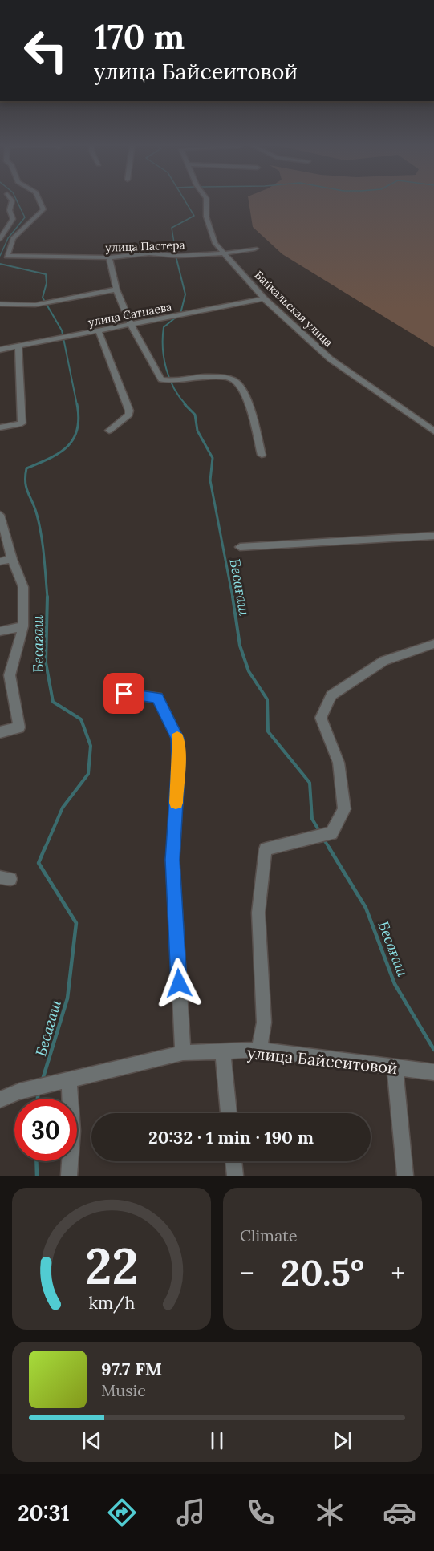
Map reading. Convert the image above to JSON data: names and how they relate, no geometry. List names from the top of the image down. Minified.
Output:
{"streets":{"street":["улица Пастера","Байкальская улица","улица Сатпаева","улица Байсеитовой"]},"crossings":[["улица Пастера","Байкальская улица"],["Байкальская улица","улица Сатпаева"]],"water":["Бесағаш","Бесагаш"],"page":{"turn":["170 m","улица Байсеитовой"],"limit":"30","trip":"20:32 · 1 min · 190 m","tile":"Climate","heat":["−","20.5°","+"],"song":["97.7 FM","Music"],"tabs":"20:31","gauge":["22","km/h"]}}
